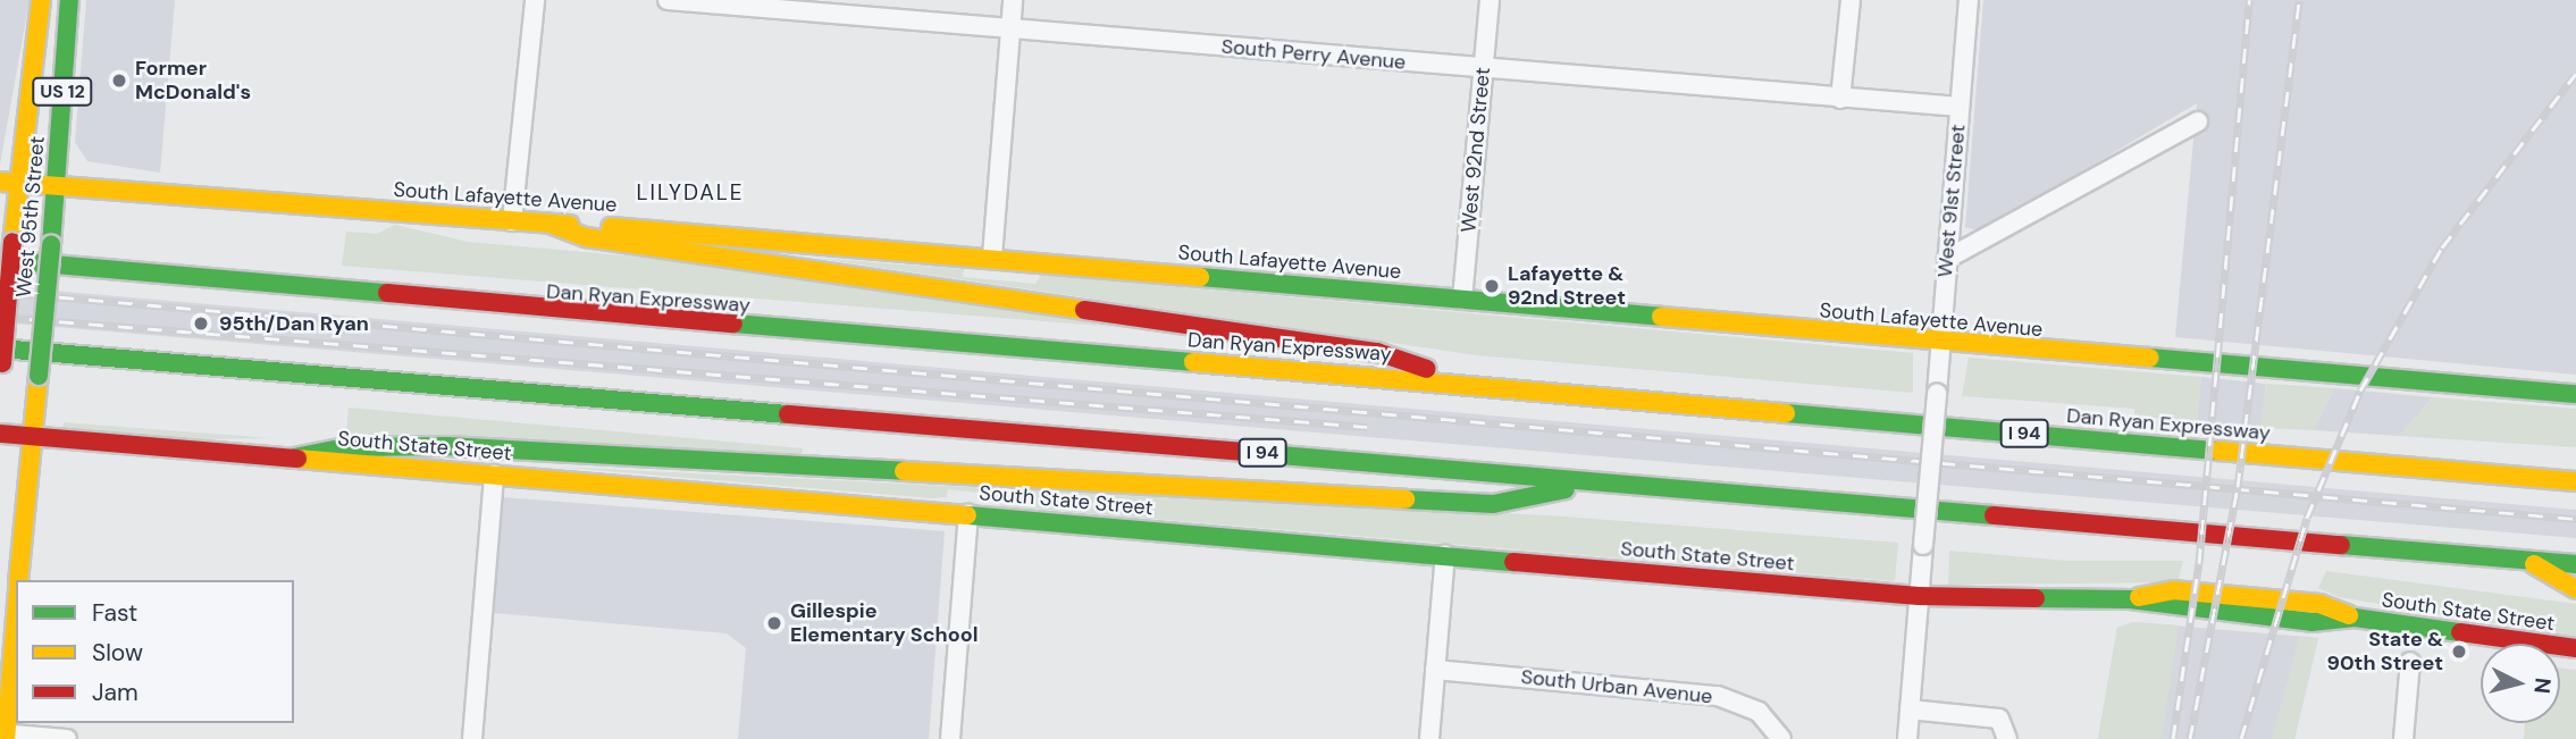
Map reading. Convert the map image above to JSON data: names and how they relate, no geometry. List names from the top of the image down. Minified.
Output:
{"streets":{"main road":["US 12","South Lafayette Avenue","West 95th Street","Dan Ryan Expressway","I 94","South State Street"],"street":["South Perry Avenue","West 92nd Street","West 91st Street","South Urban Avenue"]},"crossings":[["South Perry Avenue","West 92nd Street"],["South Perry Avenue","West 91st Street"],["US 12","West 95th Street"],["US 12","South State Street"],["West 92nd Street","South Lafayette Avenue"],["South Lafayette Avenue","West 91st Street"],["South Lafayette Avenue","West 95th Street"],["West 91st Street","South State Street"],["West 95th Street","South State Street"]],"districts":["LILYDALE"],"places":["Former McDonald's","Lafayette & 92nd Street","95th/Dan Ryan","Gillespie Elementary School","State & 90th Street"],"legend":["Fast","Slow","Jam"],"north":"right"}
